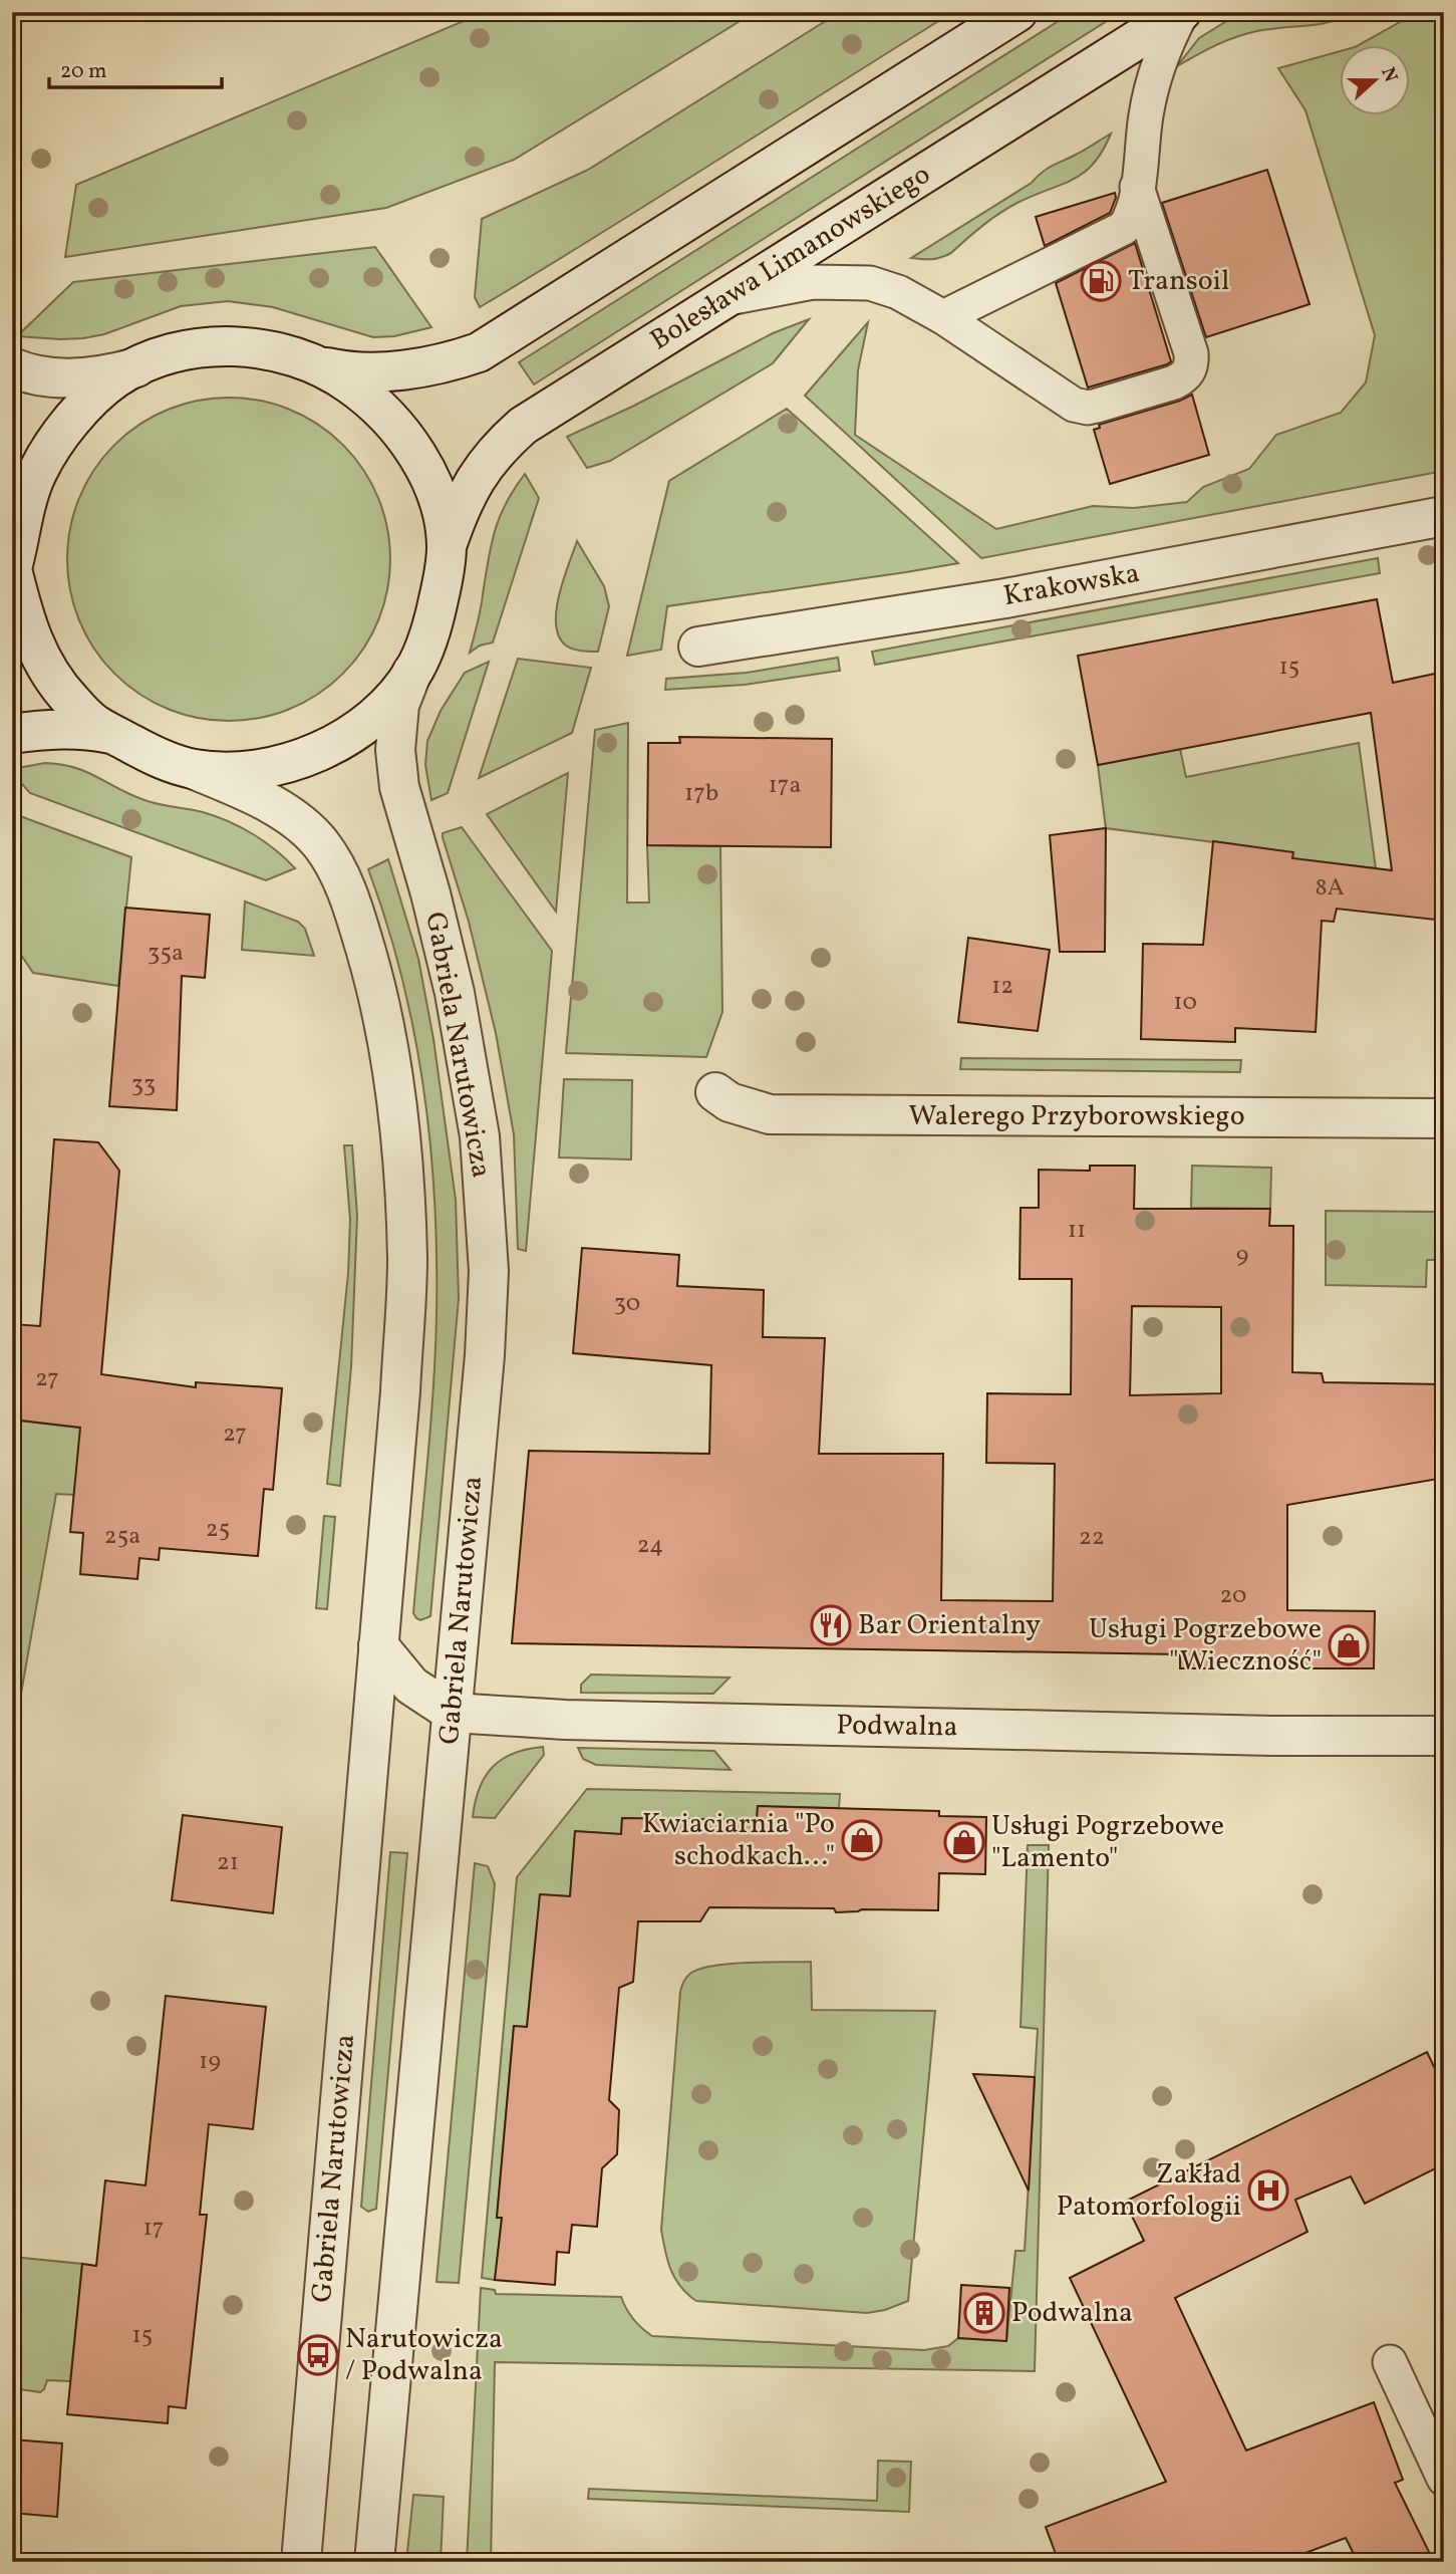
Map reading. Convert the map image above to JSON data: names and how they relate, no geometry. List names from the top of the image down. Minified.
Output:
{"streets":{"street":["Bolesława Limanowskiego","Krakowska","Gabriela Narutowicza","Walerego Przyborowskiego","Podwalna"]},"crossings":[["Gabriela Narutowicza","Podwalna"]],"places":{"fuel station":["Transoil"],"restaurant":["Bar Orientalny"],"shop":["Usługi Pogrzebowe \"Wieczność\"","Kwiaciarnia \"Po schodkach...\"","Usługi Pogrzebowe \"Lamento\""],"hospital":["Zakład Patomorfologii"],"building":["Podwalna"],"bus stop":["Narutowicza / Podwalna"]},"house_numbers":["15","17a","17b","8A","35a","12","10","33","11","9","30","27","27","25","25a","22","24","20","21","19","17","15"],"scale_bar":"20 m","north":"right"}
